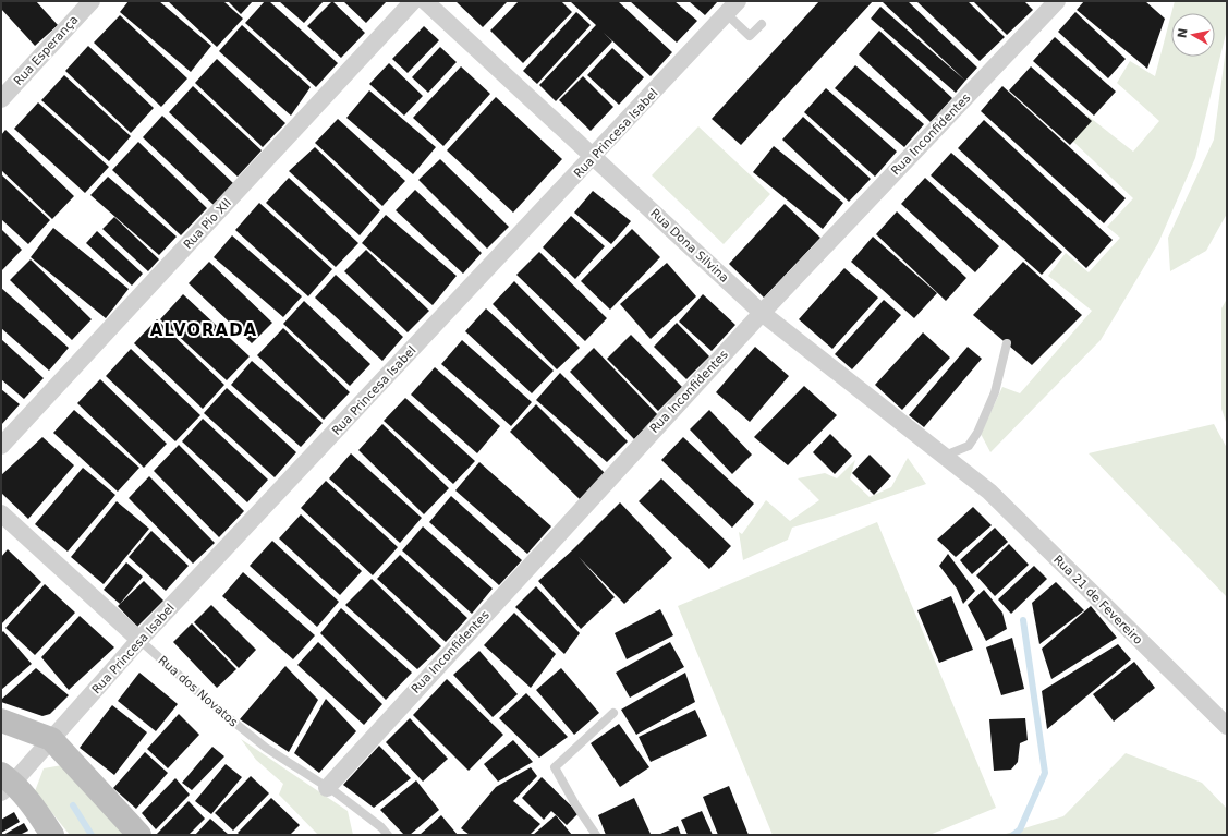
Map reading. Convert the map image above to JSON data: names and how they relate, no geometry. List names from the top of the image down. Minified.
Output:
{"streets":{"street":["Rua Esperança","Rua Princesa Isabel","Rua Inconfidentes","Rua Pio XII","Rua Dona Silvina","Rua 21 de Fevereiro","Rua dos Novatos"]},"crossings":[["Rua Princesa Isabel","Rua Dona Silvina"],["Rua Princesa Isabel","Rua dos Novatos"],["Rua Inconfidentes","Rua Dona Silvina"],["Rua Inconfidentes","Rua dos Novatos"],["Rua Dona Silvina","Rua 21 de Fevereiro"]],"districts":["ALVORADA"],"north":"left"}
